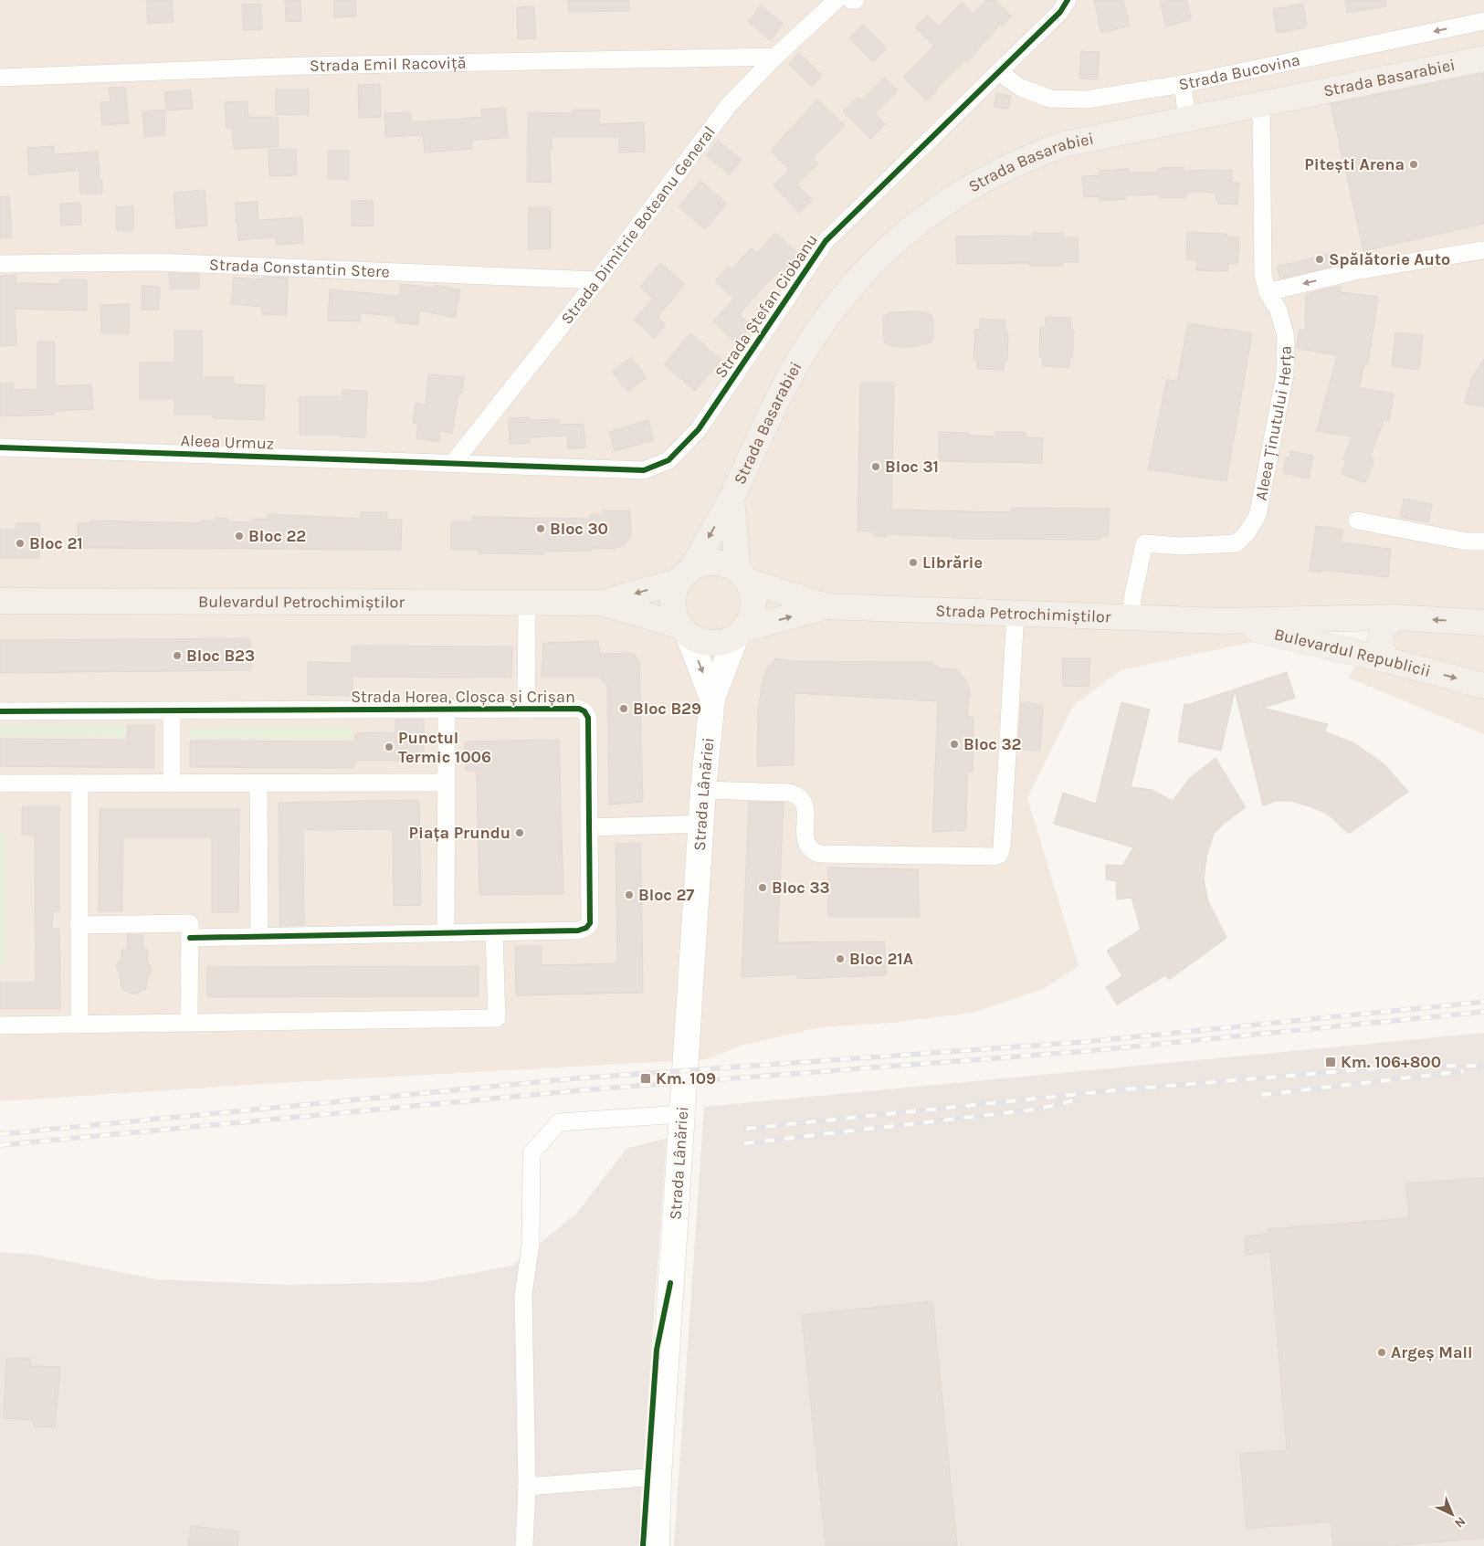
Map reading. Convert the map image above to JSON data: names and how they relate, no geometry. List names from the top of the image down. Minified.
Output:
{"streets":{"main road":["Strada Basarabiei","Bulevardul Petrochimiștilor","Strada Petrochimiștilor","Bulevardul Republicii"],"street":["Strada Emil Racoviță","Strada Bucovina","Strada Dimitrie Boteanu General","Strada Constantin Stere","Strada Ștefan Ciobanu","Aleea Ținutului Herța","Aleea Urmuz","Strada Horea, Cloșca și Crișan","Strada Lânăriei"]},"crossings":[["Strada Emil Racoviță","Strada Dimitrie Boteanu General"],["Strada Bucovina","Strada Ștefan Ciobanu"],["Strada Basarabiei","Aleea Ținutului Herța"],["Strada Basarabiei","Bulevardul Petrochimiștilor"],["Strada Basarabiei","Strada Petrochimiștilor"],["Strada Dimitrie Boteanu General","Strada Constantin Stere"],["Strada Dimitrie Boteanu General","Strada Ștefan Ciobanu"],["Strada Dimitrie Boteanu General","Aleea Urmuz"],["Strada Ștefan Ciobanu","Aleea Urmuz"],["Aleea Ținutului Herța","Strada Petrochimiștilor"],["Bulevardul Petrochimiștilor","Strada Petrochimiștilor"],["Strada Petrochimiștilor","Bulevardul Republicii"]],"one_way":["Strada Bucovina"],"places":{"other":["Pitești Arena","Spălătorie Auto","Bloc 31","Bloc 30","Bloc 22","Bloc 21","Librărie","Bloc B23","Bloc B29","Bloc 32","Punctul Termic 1006","Piața Prundu","Bloc 33","Bloc 27","Bloc 21A","Argeș Mall"],"transit":["Km. 106+800","Km. 109"]},"north":"bottom right"}
